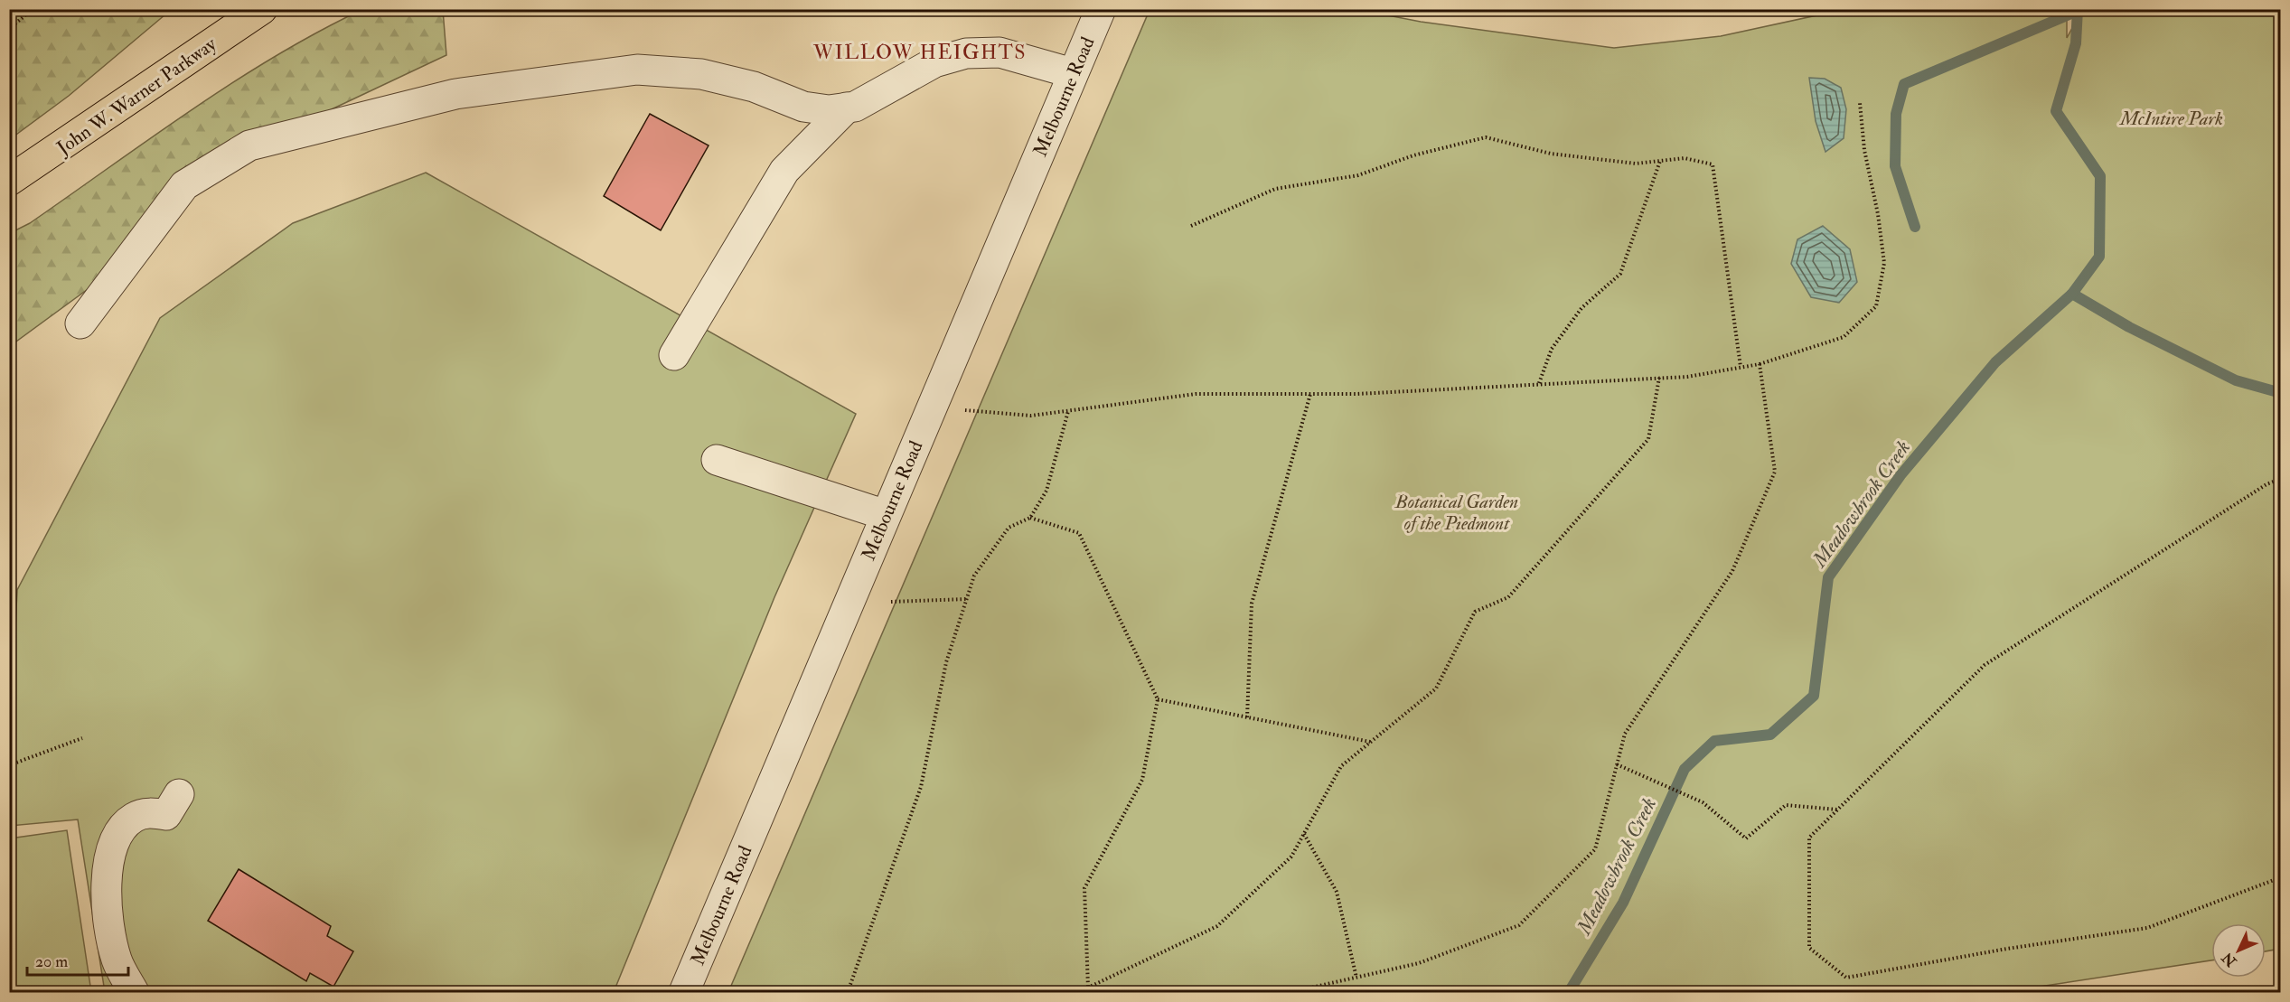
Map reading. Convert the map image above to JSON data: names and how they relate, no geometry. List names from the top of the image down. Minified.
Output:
{"streets":{"main road":["John W. Warner Parkway"],"street":["Melbourne Road"]},"districts":["WILLOW HEIGHTS"],"water":["Meadowbrook Creek"],"parks":["McIntire Park","Botanical Garden of the Piedmont"],"scale_bar":"20 m","north":"bottom left"}
